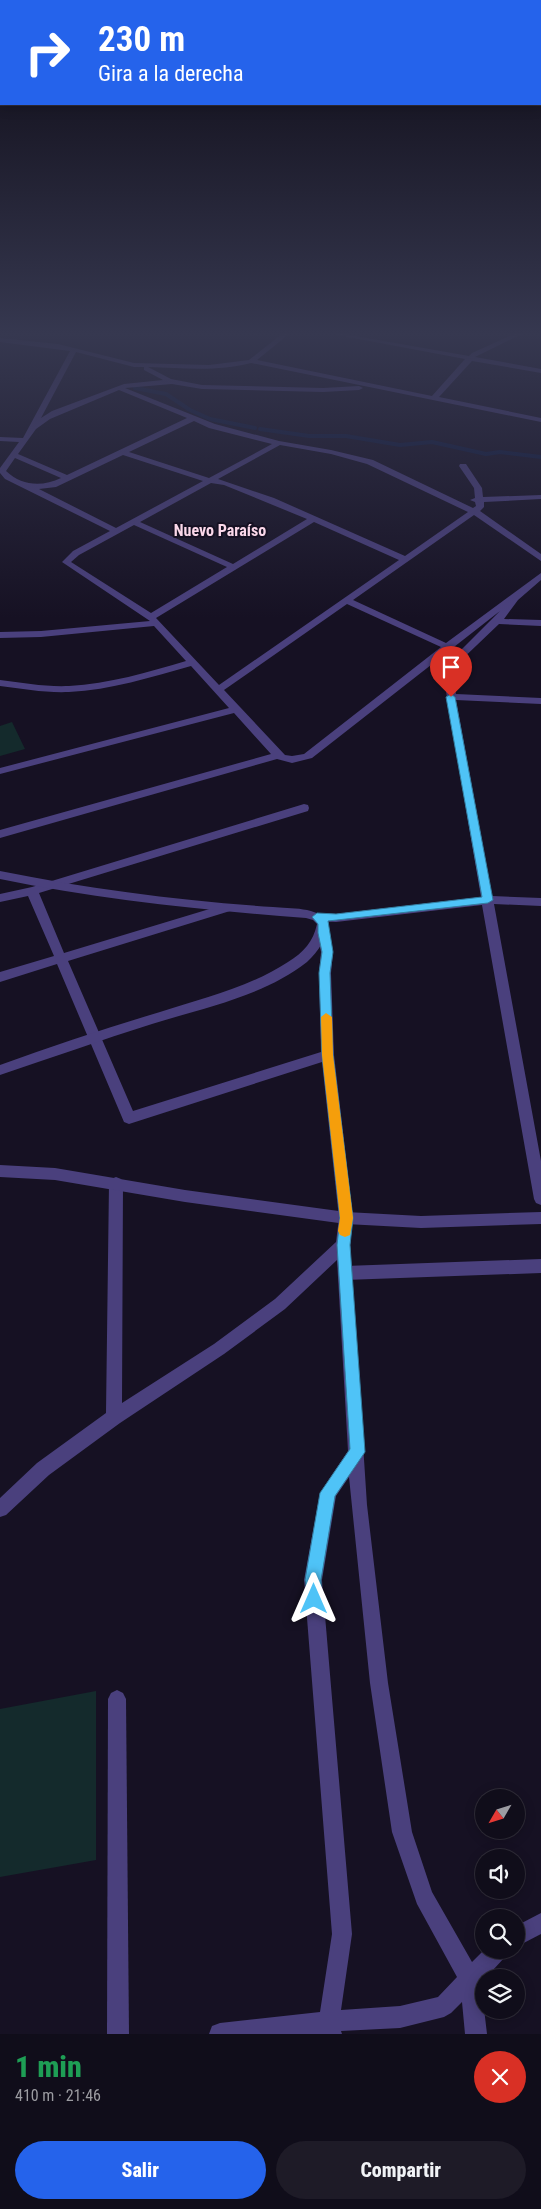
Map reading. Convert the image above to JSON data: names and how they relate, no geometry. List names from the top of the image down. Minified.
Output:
{"districts":["Nuevo Paraíso"],"north":"bottom left","page":{"turn":["230 m","Gira a la derecha"],"heading":["1 min","410 m · 21:46"],"buttons":["Salir","Compartir"]}}
